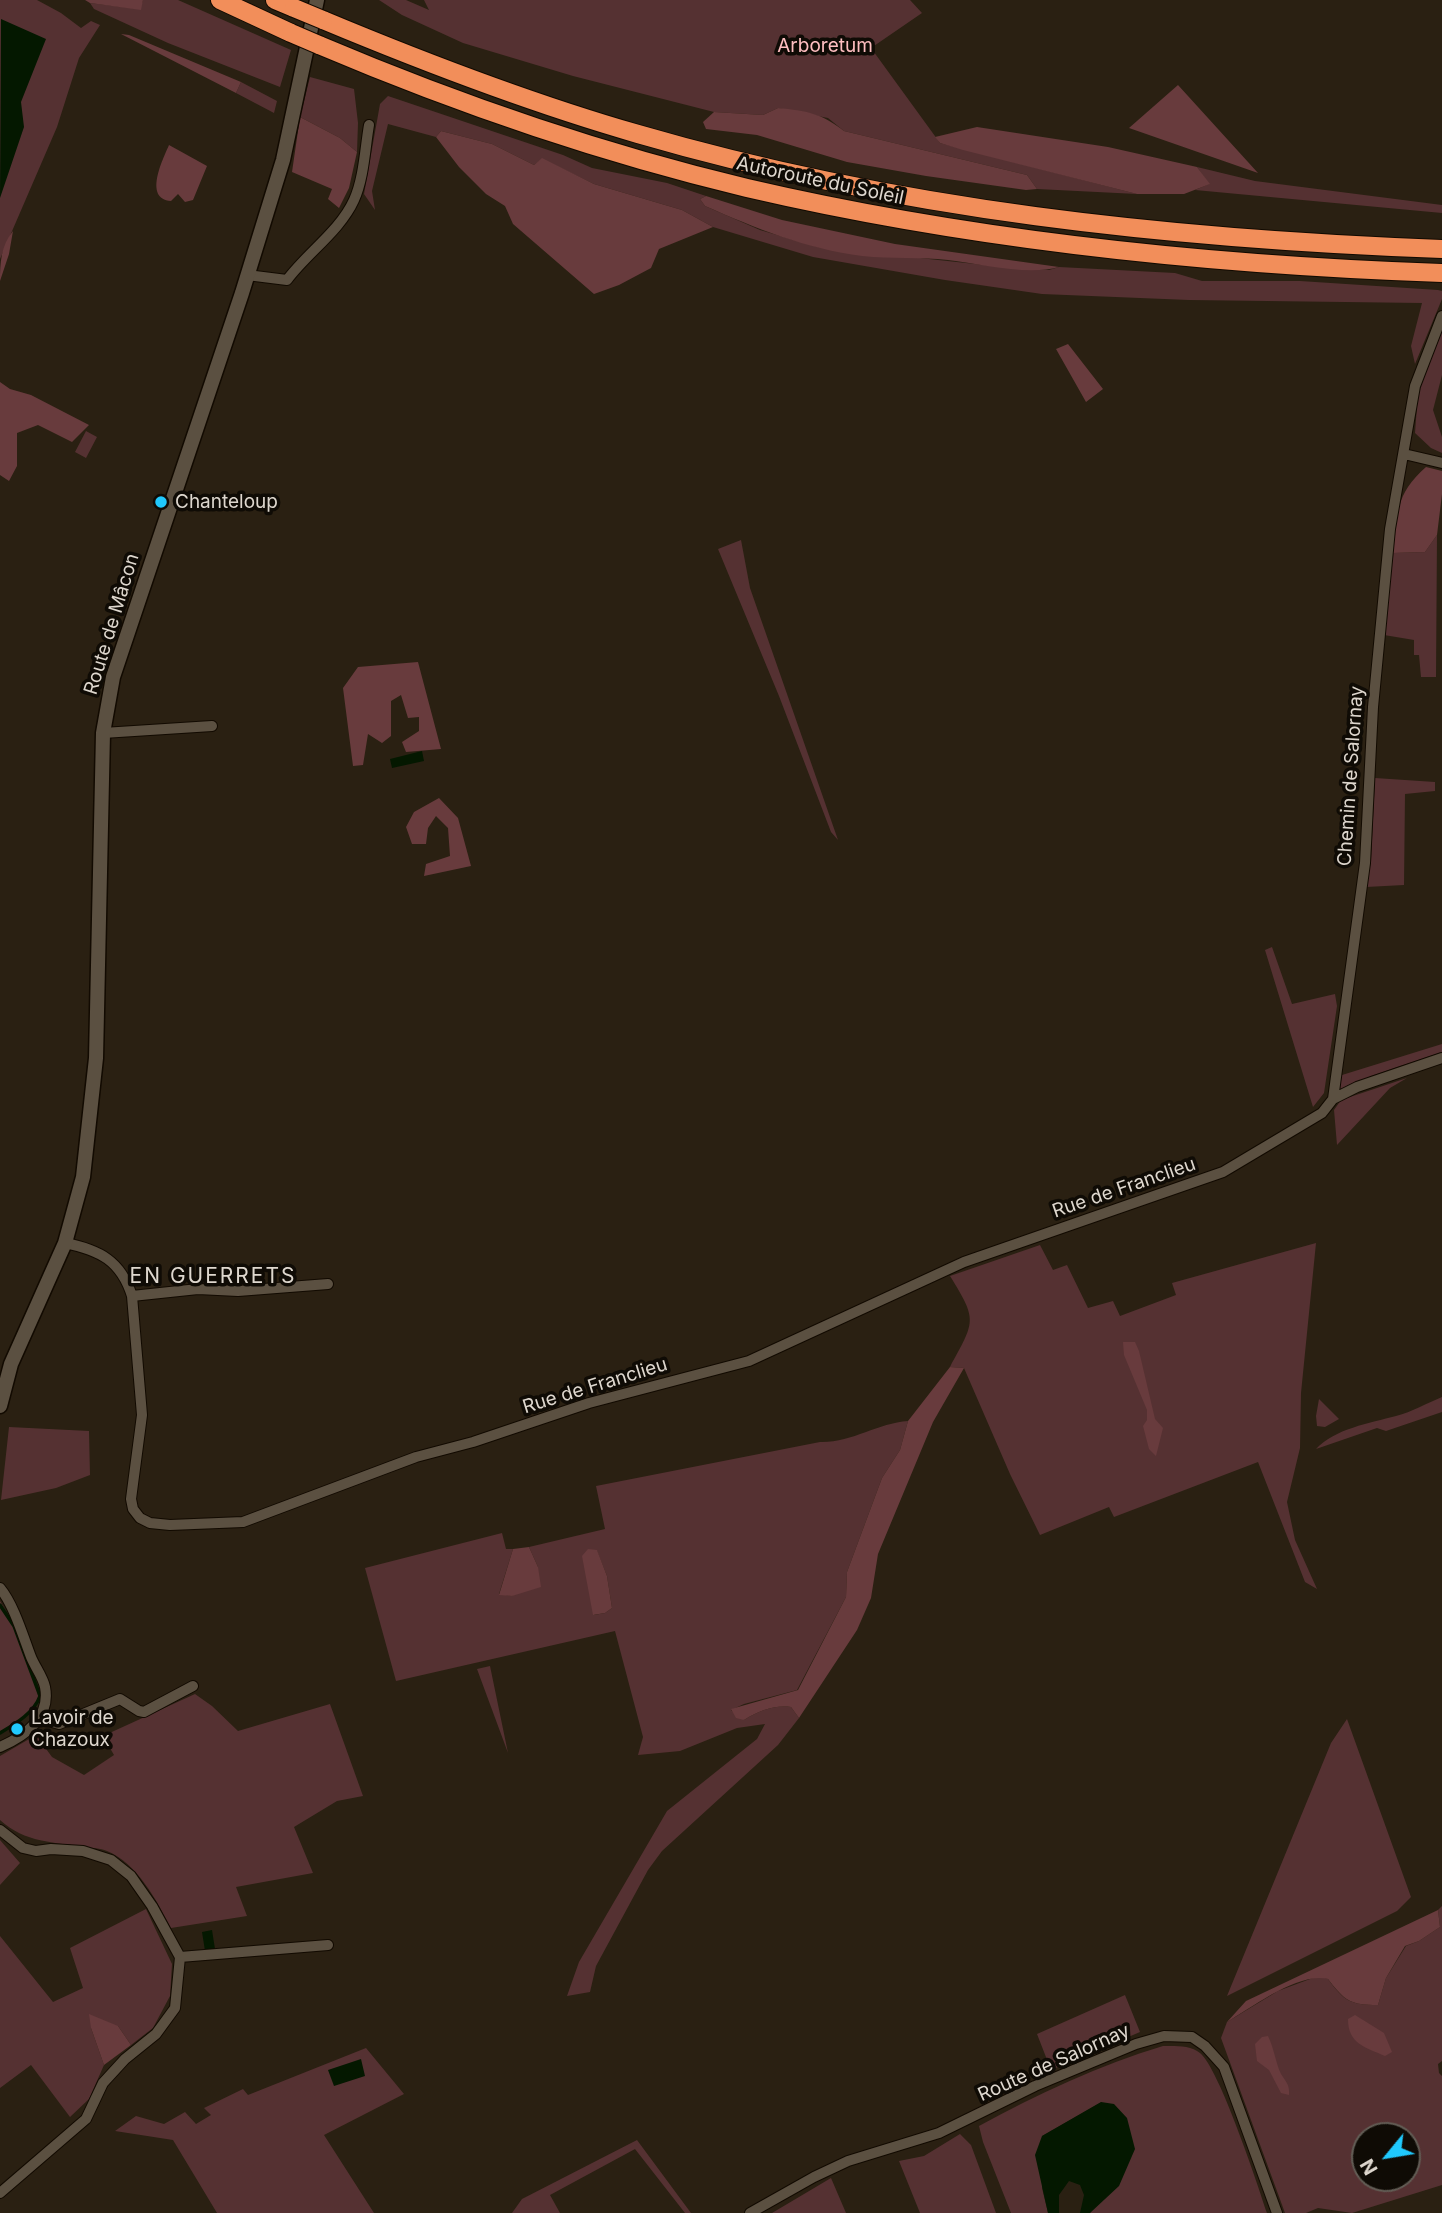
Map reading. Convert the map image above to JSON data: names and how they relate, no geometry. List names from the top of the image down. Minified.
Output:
{"streets":{"highway":["Autoroute du Soleil"],"street":["Route de Mâcon","Chemin de Salornay","Rue de Franclieu","Route de Salornay"]},"crossings":[["Autoroute du Soleil","Route de Mâcon"],["Route de Mâcon","Rue de Franclieu"],["Chemin de Salornay","Rue de Franclieu"]],"districts":["EN GUERRETS"],"parks":["Arboretum"],"places":["Chanteloup","Lavoir de Chazoux"],"north":"bottom left"}
